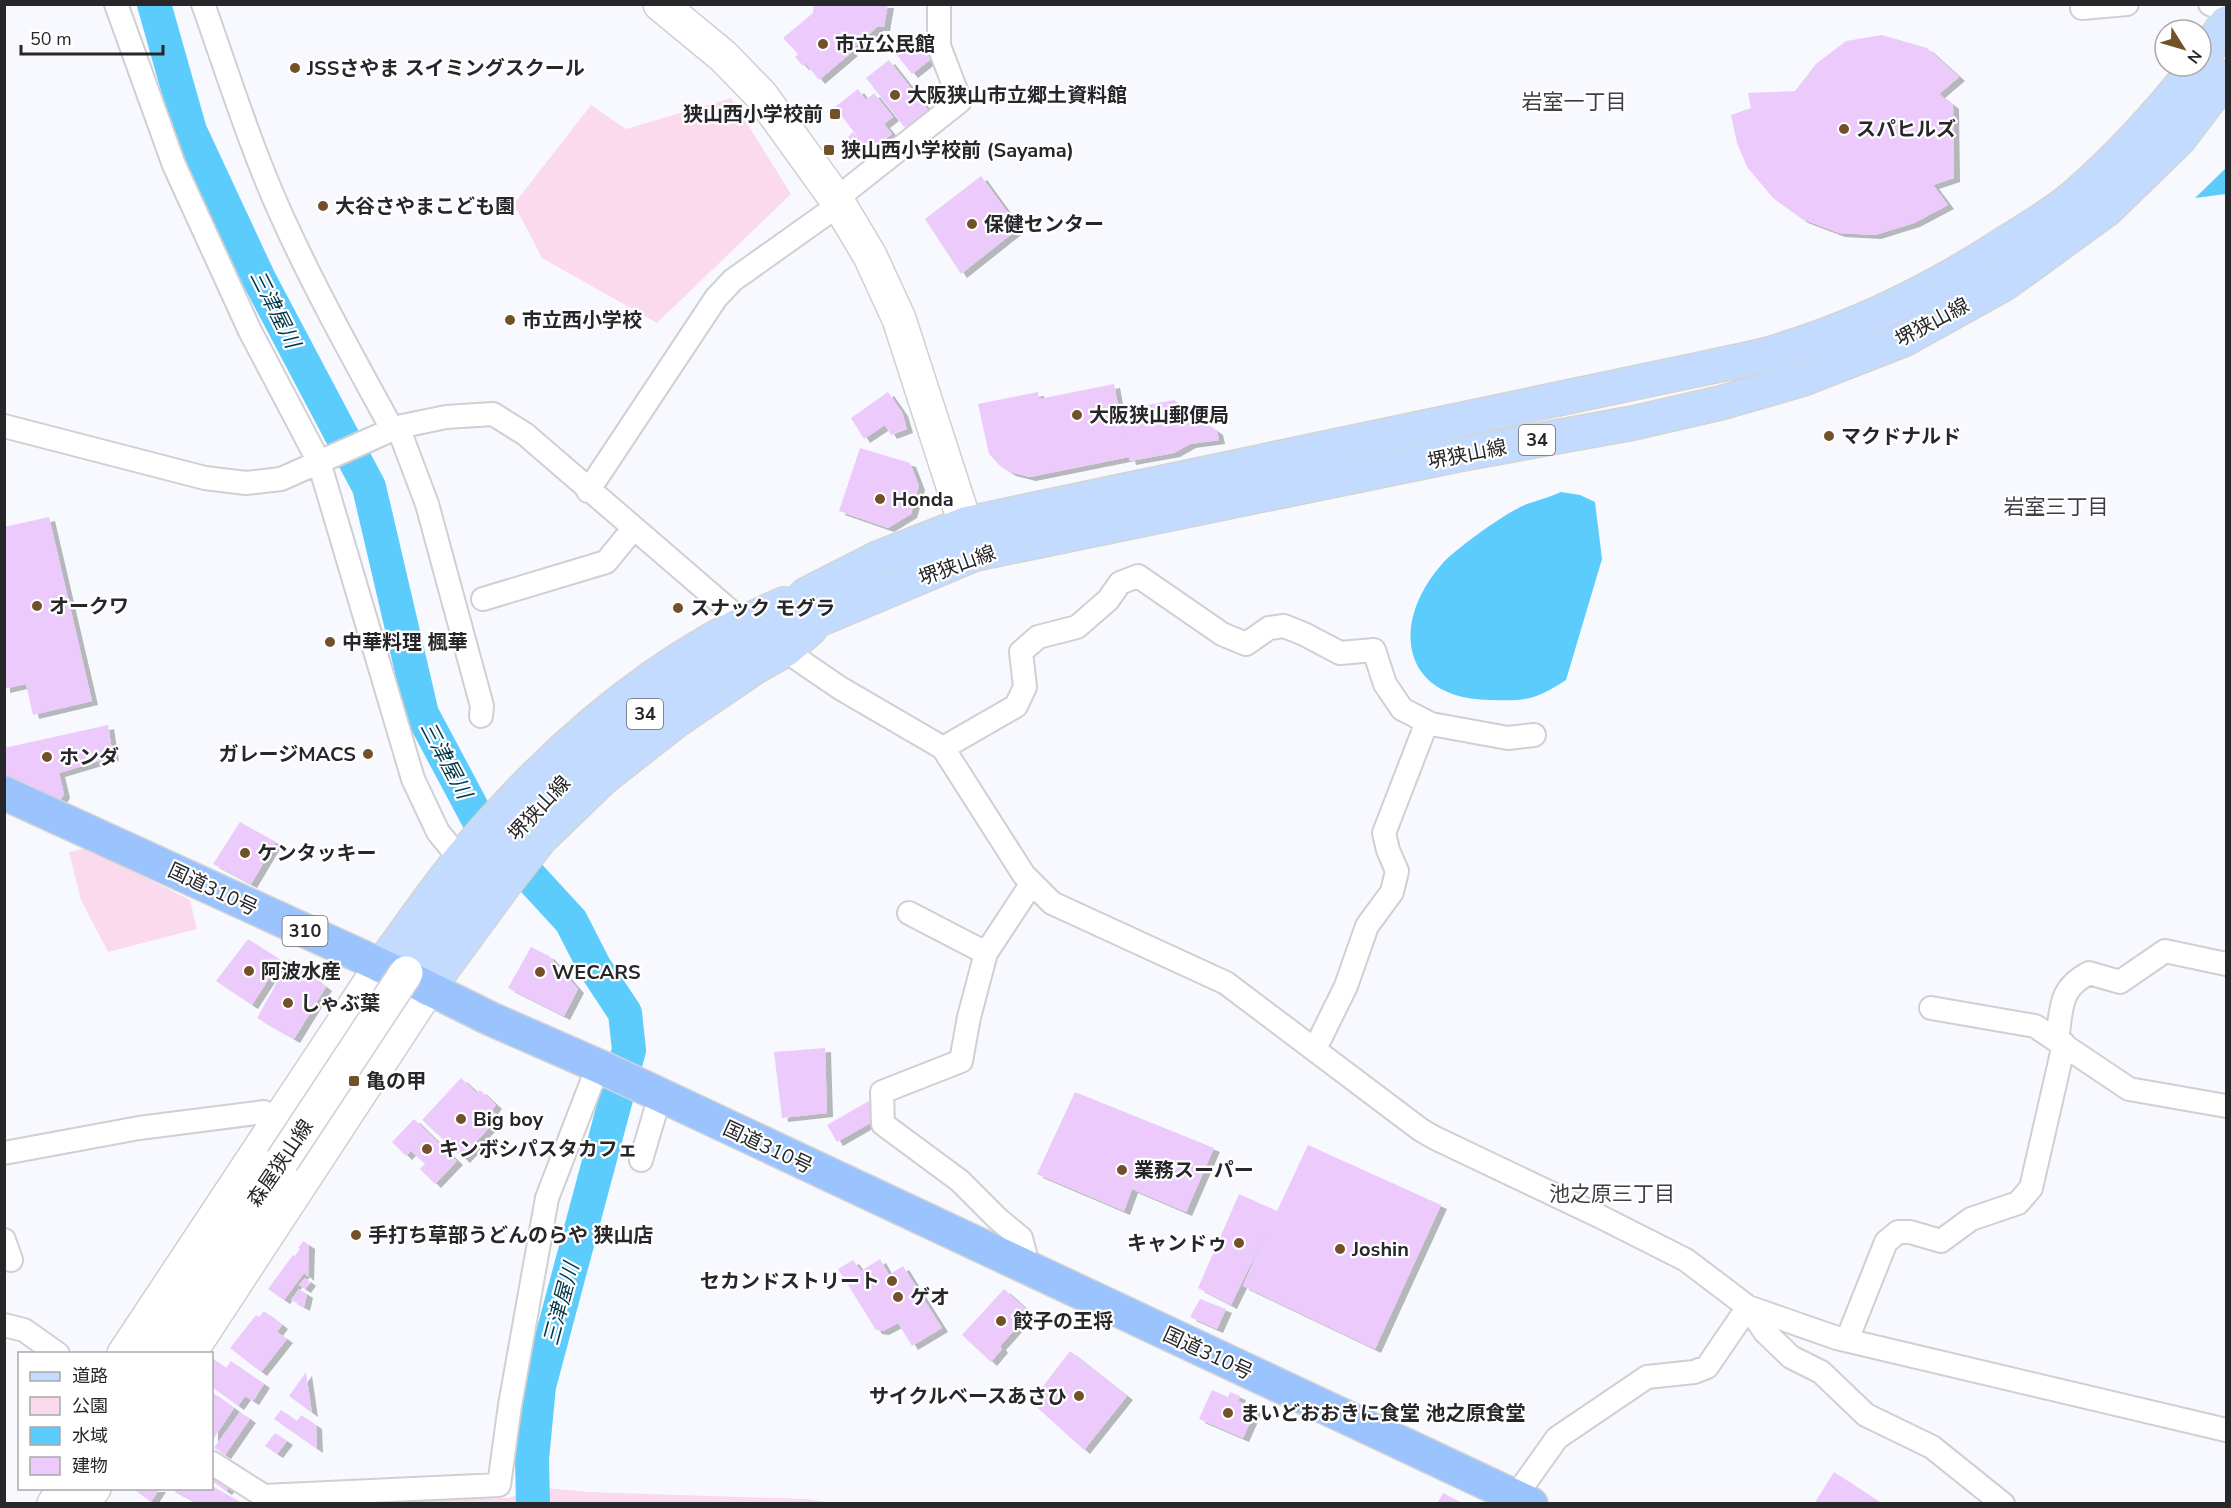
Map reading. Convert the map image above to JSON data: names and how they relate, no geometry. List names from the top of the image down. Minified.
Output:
{"streets":{"highway":["国道310号","310"],"main road":["堺狭山線","34","森屋狭山線"]},"crossings":[["堺狭山線","国道310号"],["堺狭山線","森屋狭山線"],["国道310号","森屋狭山線"]],"districts":["岩室一丁目","岩室三丁目","池之原三丁目"],"water":["三津屋川"],"places":{"other":["市立公民館","JSSさやま スイミングスクール","大阪狭山市立郷土資料館","スパヒルズ","大谷さやまこども園","保健センター","市立西小学校","大阪狭山郵便局","マクドナルド","Honda","オークワ","スナック モグラ","中華料理 楓華","ガレージMACS","ホンダ","ケンタッキー","阿波水産","WECARS","しゃぶ葉","Big boy","キンボシパスタカフェ","業務スーパー","手打ち草部うどんのらや 狭山店","キャンドゥ","Joshin","セカンドストリート","ゲオ","餃子の王将","サイクルベースあさひ","まいどおおきに食堂 池之原食堂"],"transit":["狭山西小学校前","狭山西小学校前 (Sayama)","亀の甲"]},"legend":["道路","公園","水域","建物"],"scale_bar":"50 m","north":"bottom right"}
